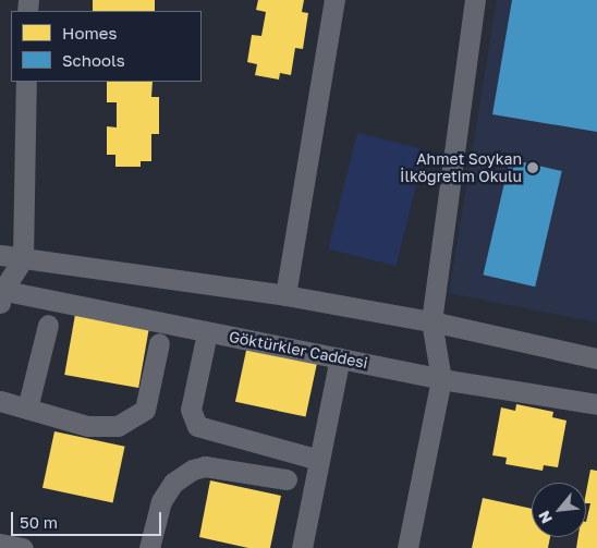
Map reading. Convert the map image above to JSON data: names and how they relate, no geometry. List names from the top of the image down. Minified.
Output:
{"streets":{"street":["Göktürkler Caddesi"]},"places":["Ahmet Soykan İlköğretim Okulu"],"legend":["Homes","Schools"],"scale_bar":"50 m","north":"bottom left"}
